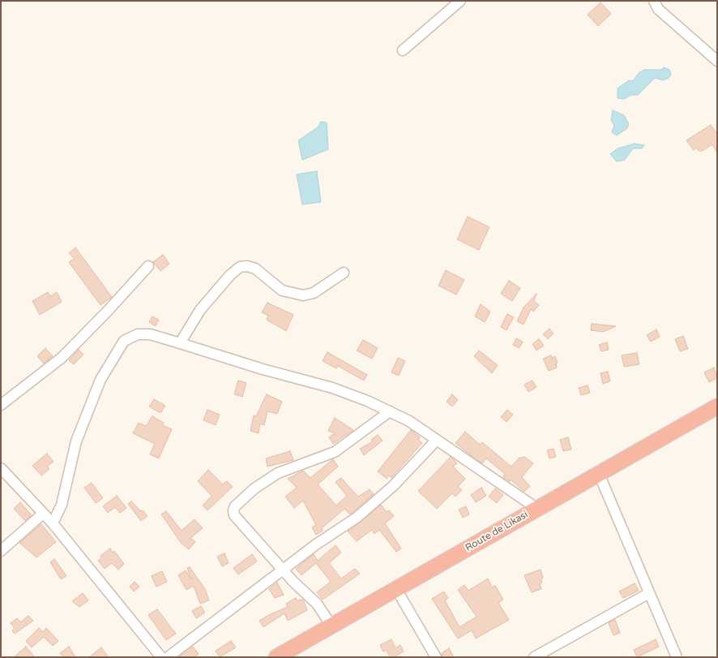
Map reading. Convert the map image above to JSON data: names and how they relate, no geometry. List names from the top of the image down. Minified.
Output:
{"streets":{"highway":["Route de Likasi"]}}
